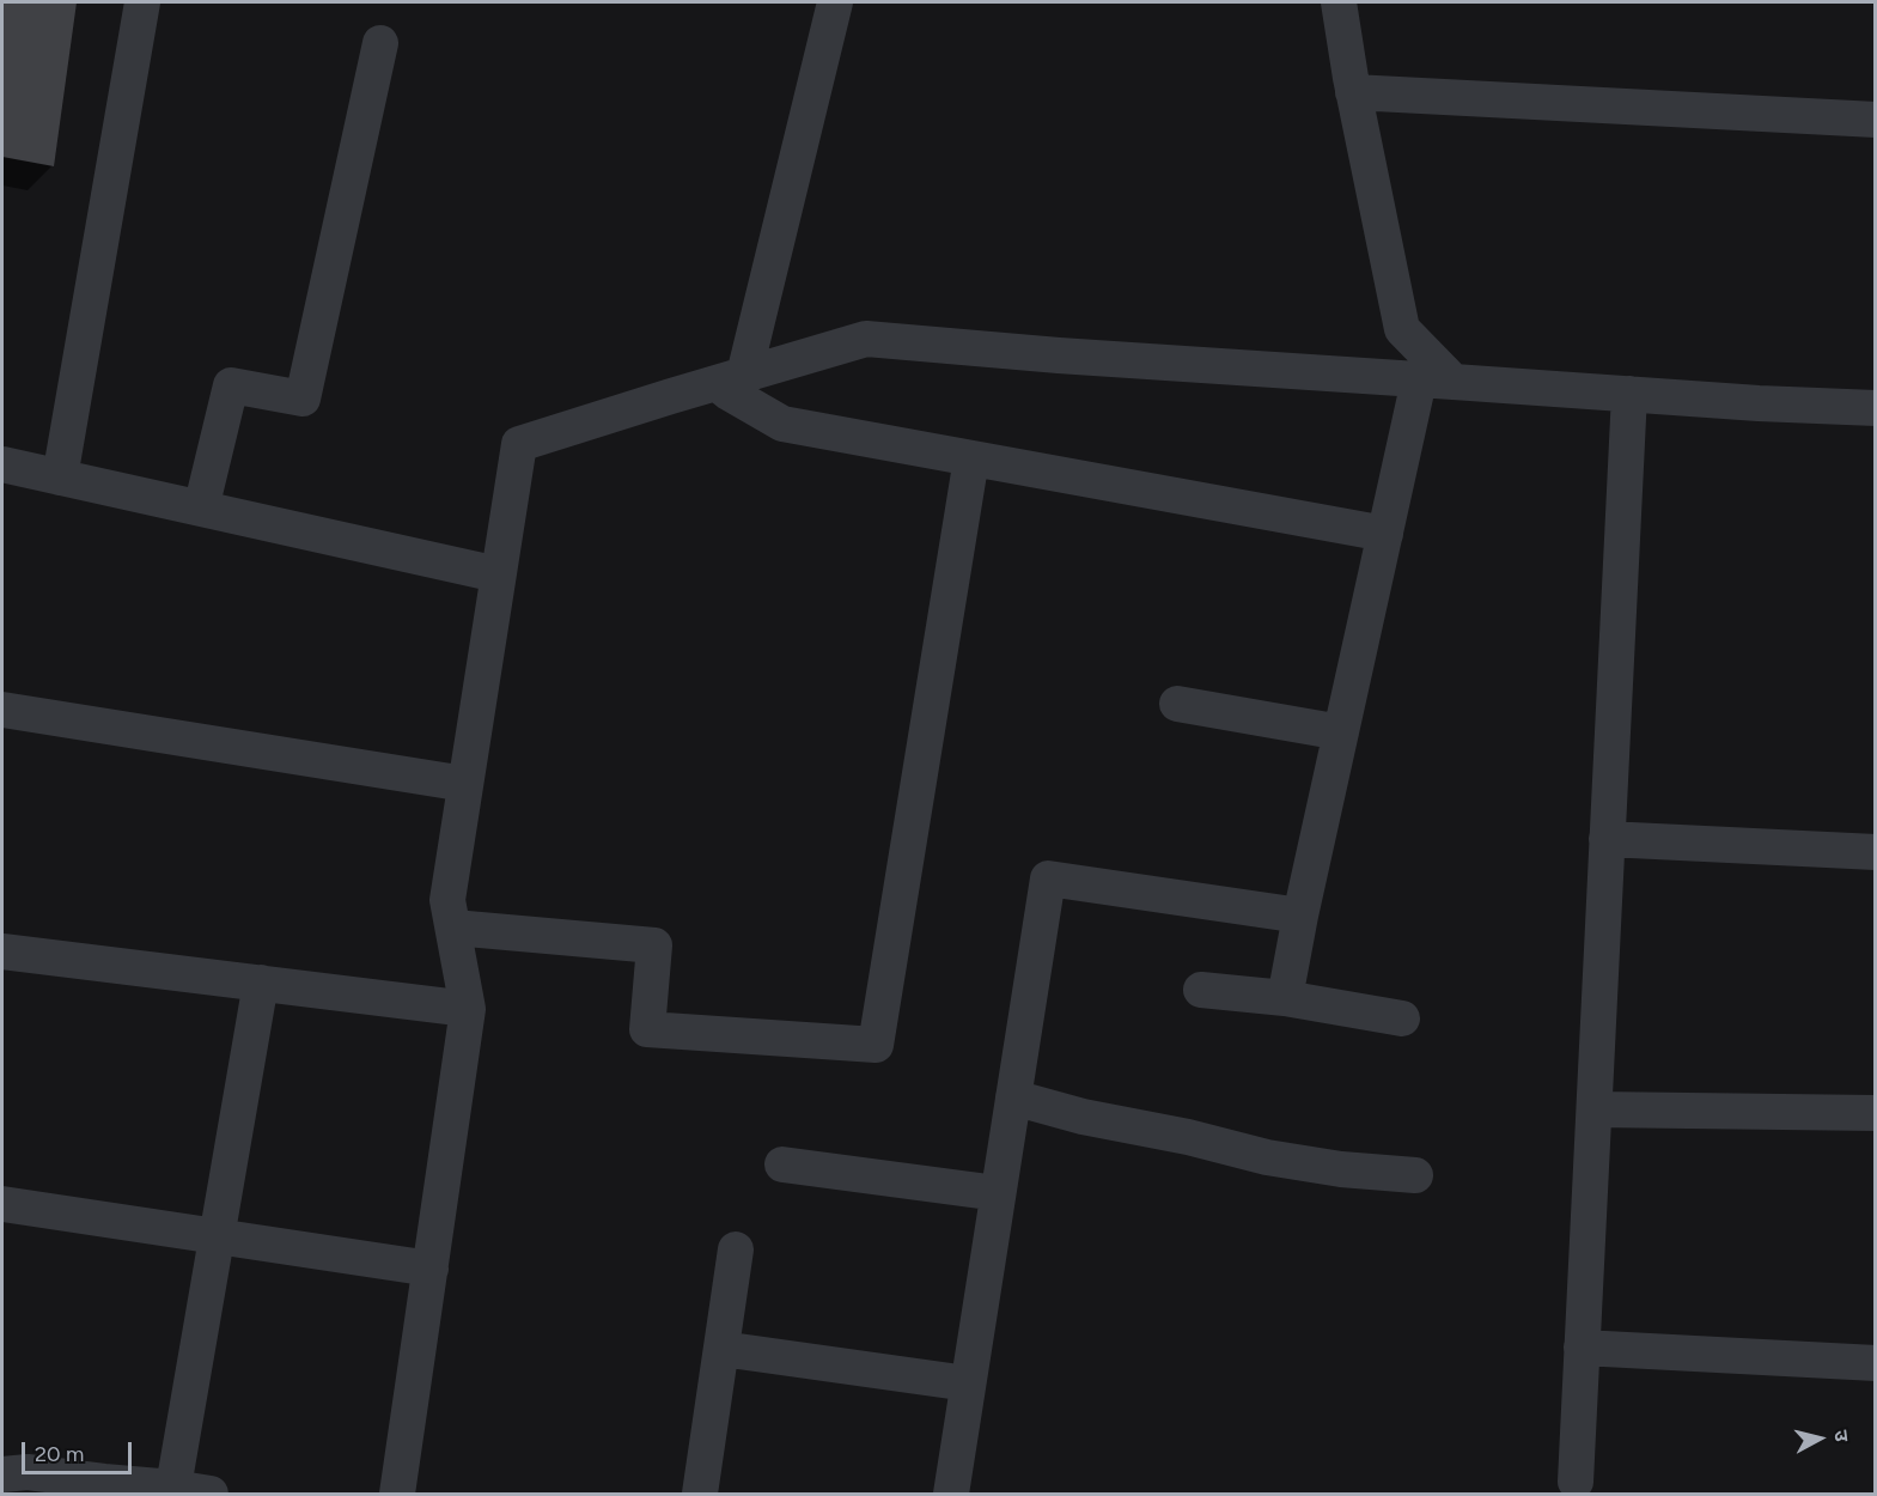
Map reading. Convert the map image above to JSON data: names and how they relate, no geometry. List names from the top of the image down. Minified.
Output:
{"scale_bar":"20 m","north":"right"}
